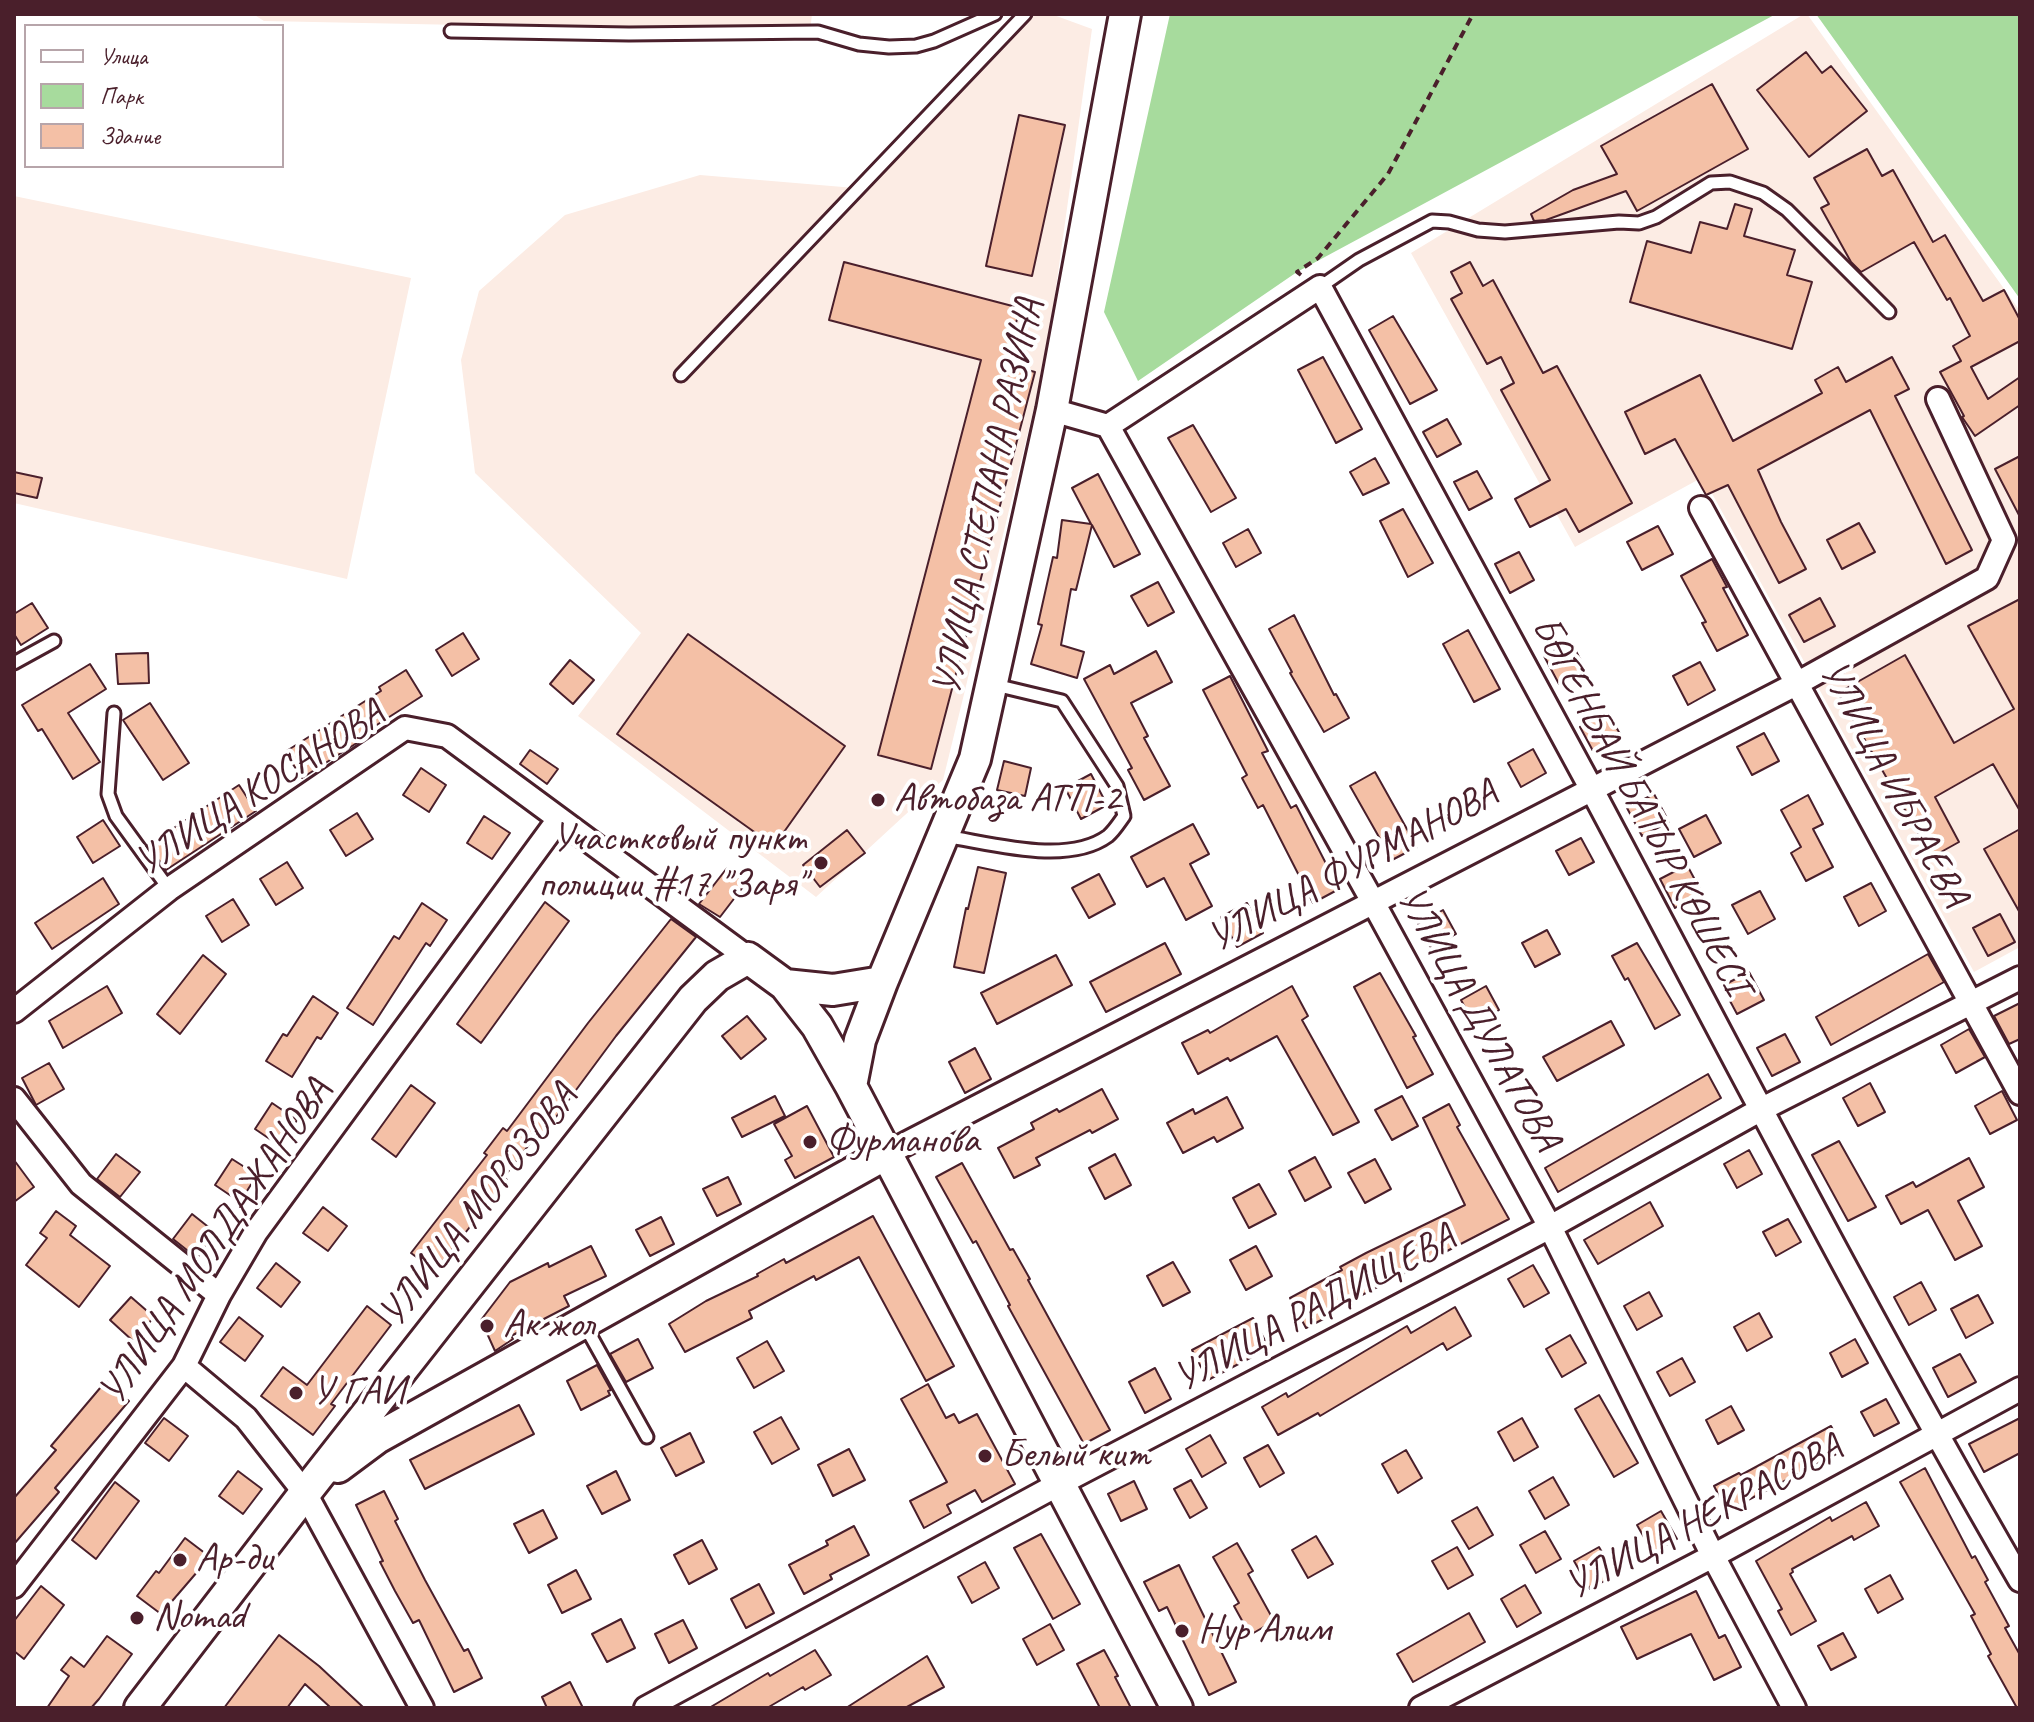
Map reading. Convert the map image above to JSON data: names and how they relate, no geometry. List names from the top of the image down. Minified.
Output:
{"streets":{"main road":["УЛИЦА СТЕПАНА РАЗИНА","УЛИЦА ФУРМАНОВА","УЛИЦА МОРОЗОВА"],"street":["УЛИЦА ИБРАЕВА","УЛИЦА КОСАНОВА","БӨГЕНБАЙ БАТЫР КӨШЕСІ","УЛИЦА ДУЛАТОВА","УЛИЦА МОЛДАЖАНОВА","УЛИЦА РАДИЩЕВА","УЛИЦА НЕКРАСОВА"]},"crossings":[["УЛИЦА ИБРАЕВА","УЛИЦА ФУРМАНОВА"],["УЛИЦА ИБРАЕВА","УЛИЦА РАДИЩЕВА"],["УЛИЦА КОСАНОВА","УЛИЦА МОРОЗОВА"],["УЛИЦА КОСАНОВА","УЛИЦА МОЛДАЖАНОВА"],["БӨГЕНБАЙ БАТЫР КӨШЕСІ","УЛИЦА ФУРМАНОВА"],["БӨГЕНБАЙ БАТЫР КӨШЕСІ","УЛИЦА РАДИЩЕВА"],["БӨГЕНБАЙ БАТЫР КӨШЕСІ","УЛИЦА НЕКРАСОВА"],["УЛИЦА ФУРМАНОВА","УЛИЦА ДУЛАТОВА"],["УЛИЦА ФУРМАНОВА","УЛИЦА МОРОЗОВА"],["УЛИЦА ДУЛАТОВА","УЛИЦА РАДИЩЕВА"],["УЛИЦА ДУЛАТОВА","УЛИЦА НЕКРАСОВА"]],"places":["Автобаза АТП-2","Участковый пункт полиции #17 \"Заря\"","Фурманова","Ак жол","У ГАИ","Белый кит","Ар-ди","Nomad","Нур Алим"],"legend":["Улица","Парк","Здание"]}
